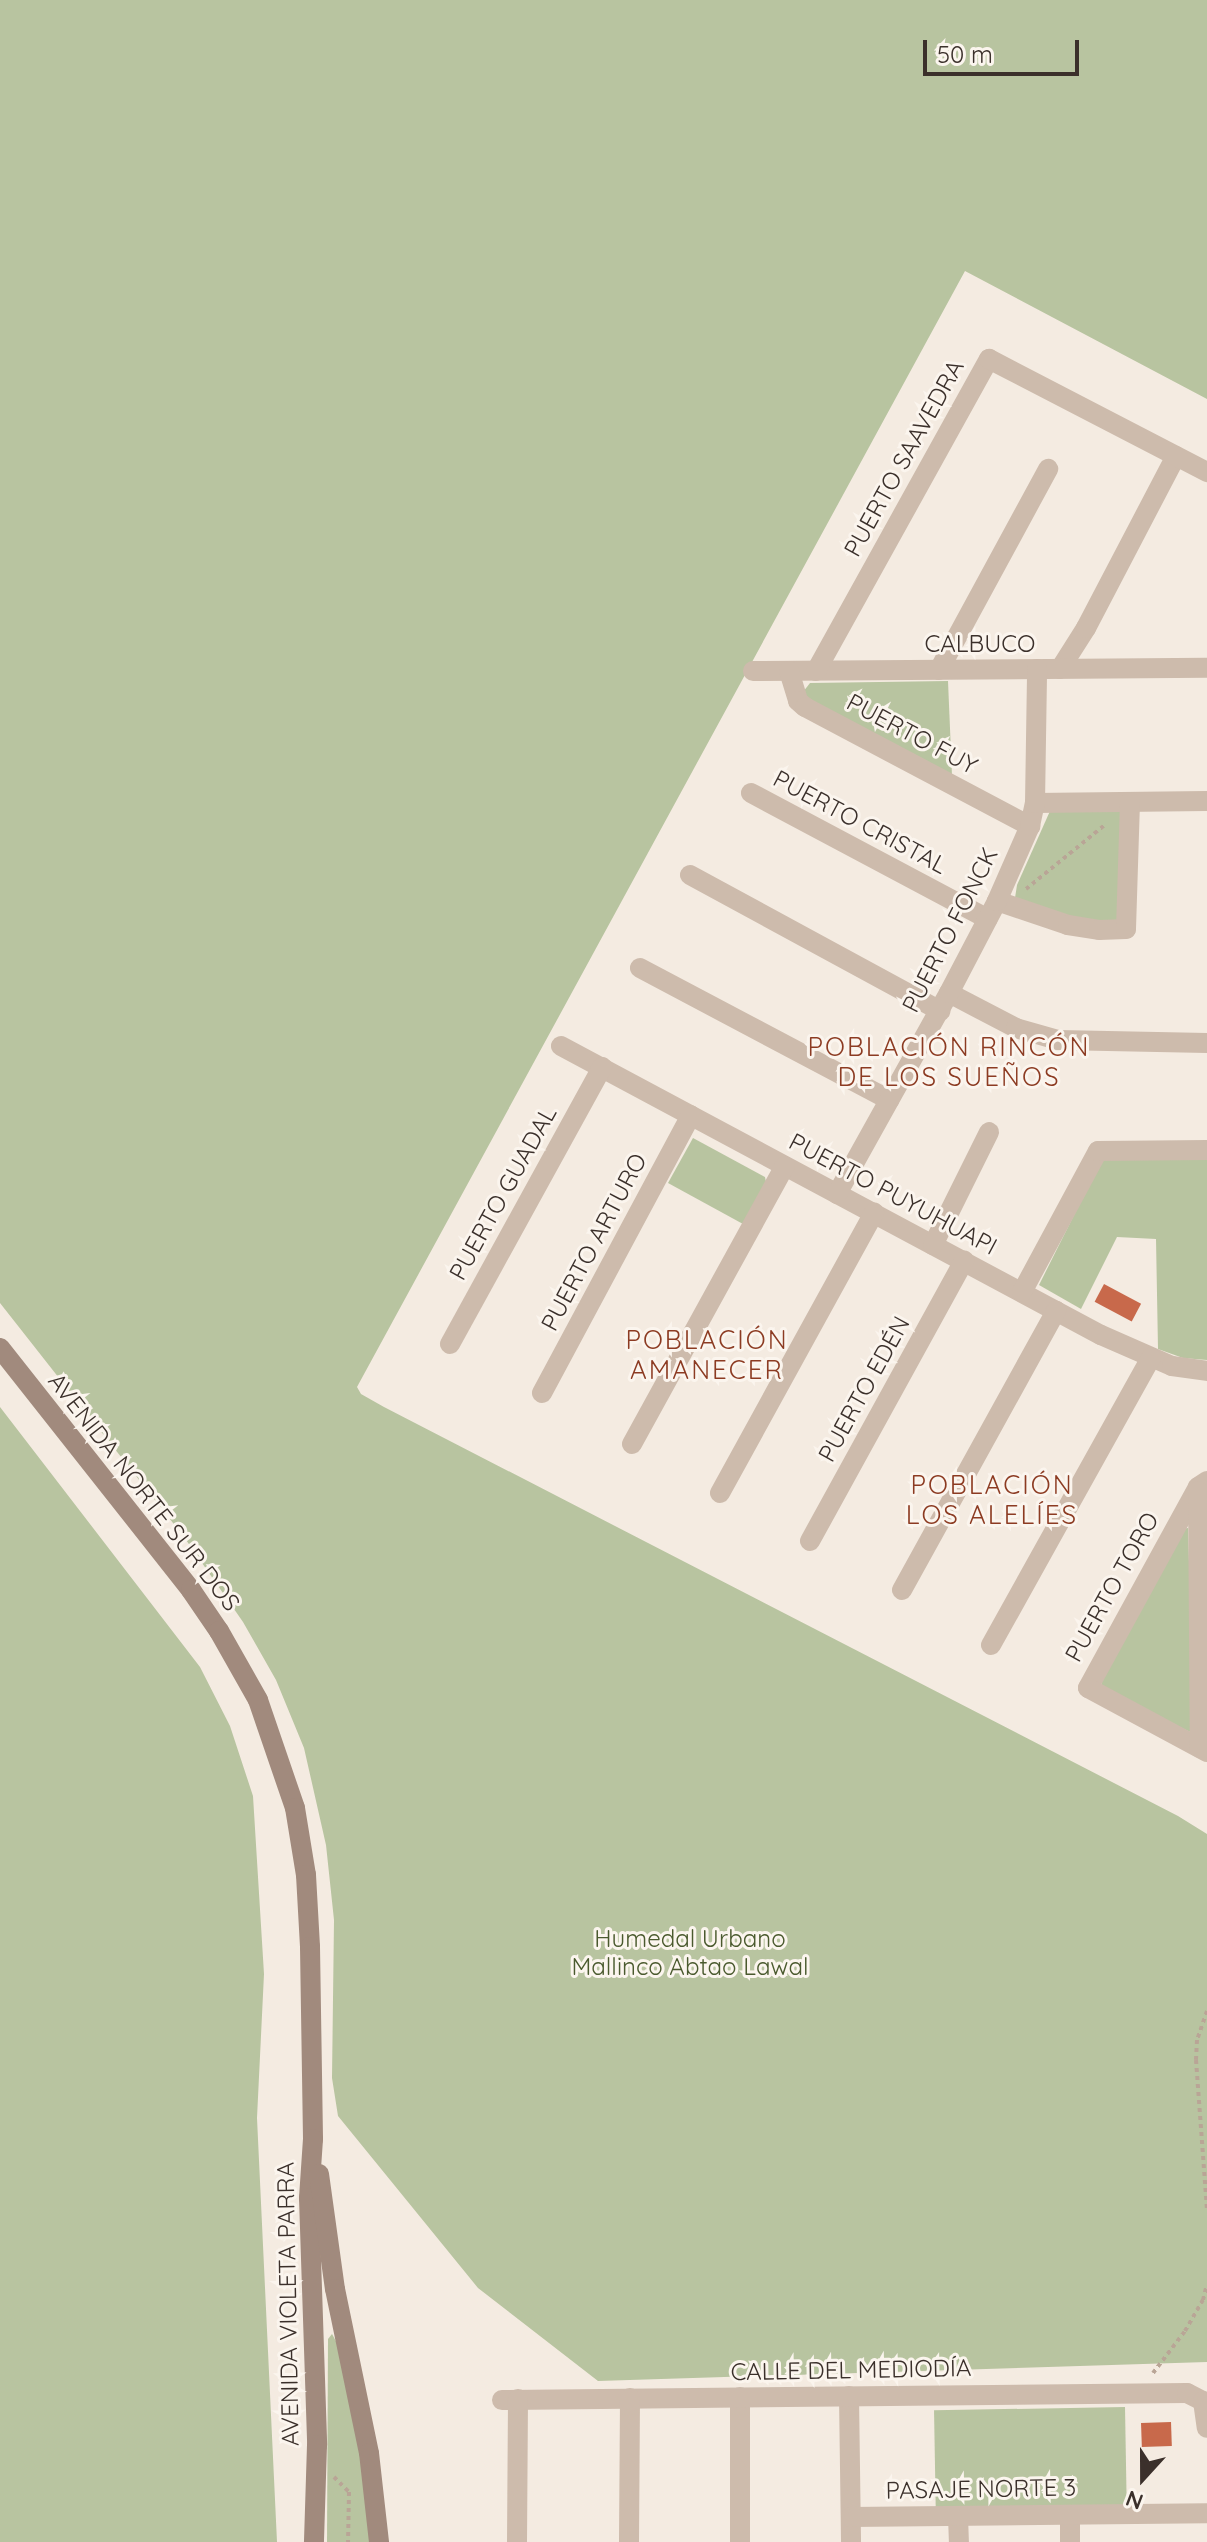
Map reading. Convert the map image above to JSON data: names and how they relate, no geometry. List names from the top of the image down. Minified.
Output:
{"streets":{"main road":["AVENIDA NORTE SUR DOS","AVENIDA VIOLETA PARRA"],"street":["PUERTO SAAVEDRA","CALBUCO","PUERTO FUY","PUERTO CRISTAL","PUERTO FONCK","PUERTO GUADAL","PUERTO PUYUHUAPI","PUERTO ARTURO","PUERTO EDÉN","PUERTO TORO","CALLE DEL MEDIODÍA","PASAJE NORTE 3"]},"crossings":[["PUERTO SAAVEDRA","CALBUCO"],["CALBUCO","PUERTO FUY"],["CALBUCO","PUERTO FONCK"],["PUERTO FUY","PUERTO FONCK"],["PUERTO CRISTAL","PUERTO FONCK"],["PUERTO FONCK","PUERTO PUYUHUAPI"],["PUERTO GUADAL","PUERTO PUYUHUAPI"],["PUERTO PUYUHUAPI","PUERTO ARTURO"],["PUERTO PUYUHUAPI","PUERTO EDÉN"],["AVENIDA NORTE SUR DOS","AVENIDA VIOLETA PARRA"]],"districts":["POBLACIÓN RINCÓN DE LOS SUEÑOS","POBLACIÓN AMANECER","POBLACIÓN LOS ALELÍES"],"parks":["Humedal Urbano Mallinco Abtao Lawal"],"scale_bar":"50 m","north":"bottom"}
